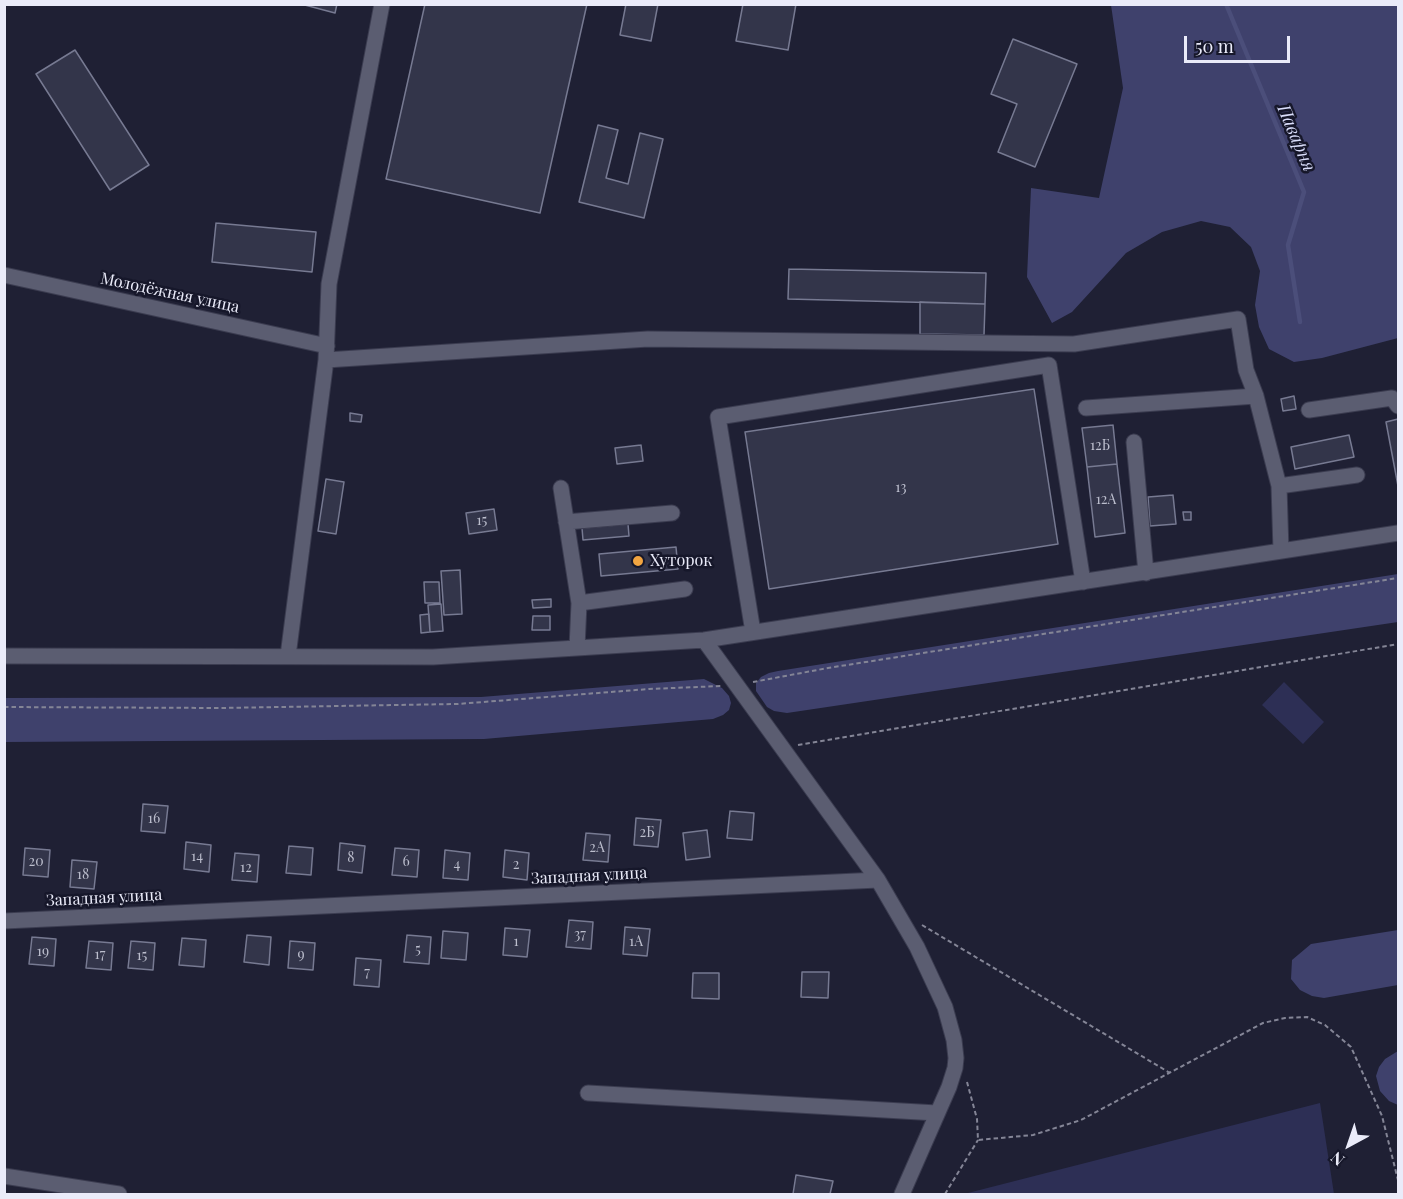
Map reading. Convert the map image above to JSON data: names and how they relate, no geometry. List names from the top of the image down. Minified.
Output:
{"streets":{"street":["Молодёжная улица","Западная улица"]},"water":["Паварня"],"places":["Хуторок"],"house_numbers":["12Б","13","12А","15","16","2Б","2А","14","8","20","6","4","2","12","18","37","1","1А","5","19","17","9","15","7"],"scale_bar":"50 m","north":"bottom left"}
